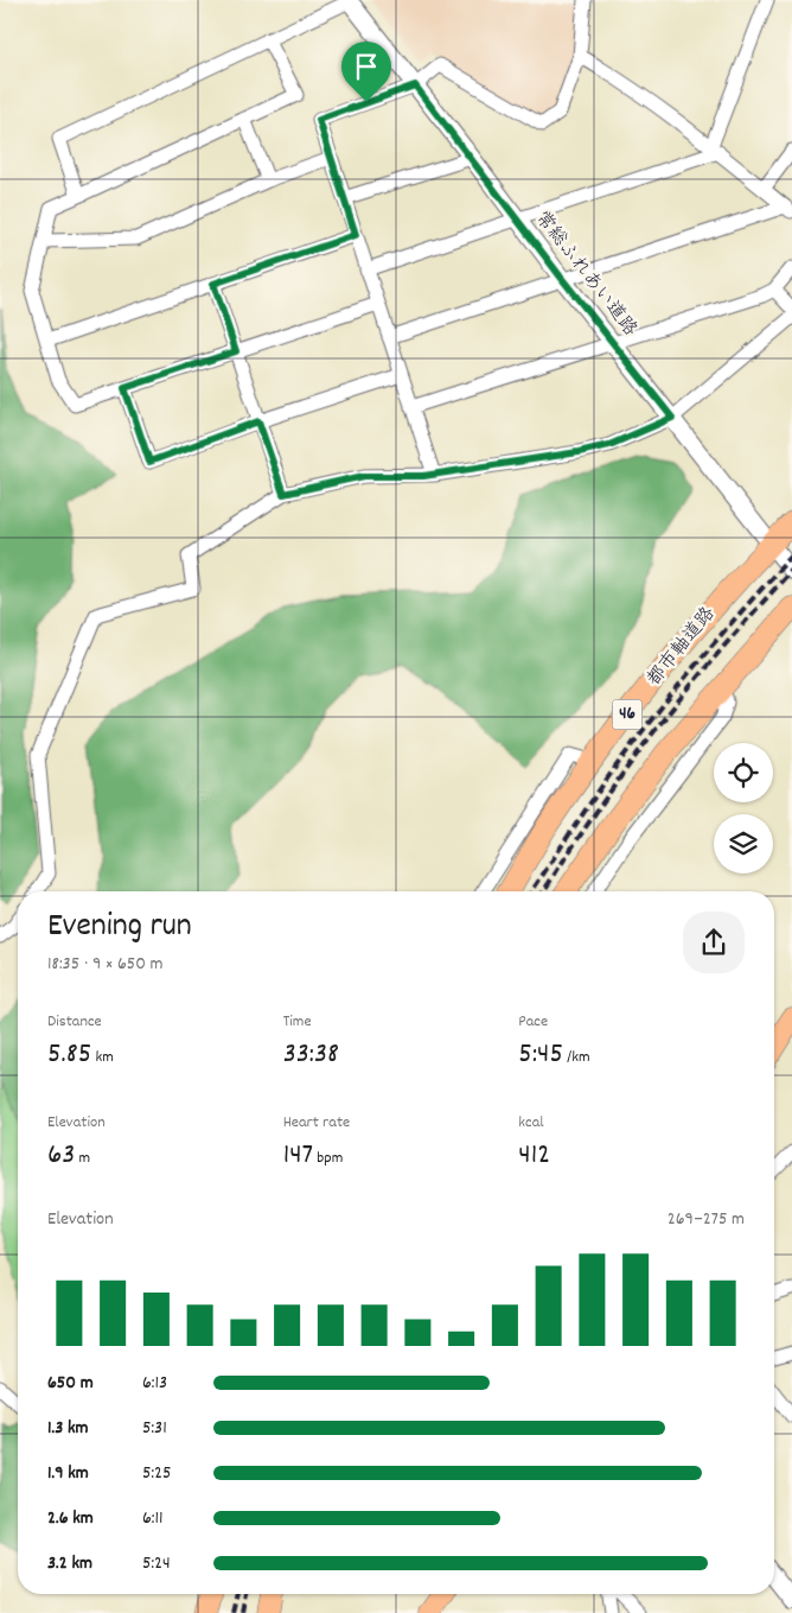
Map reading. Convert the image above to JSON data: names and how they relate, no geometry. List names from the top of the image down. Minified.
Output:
{"streets":{"main road":["都市軸道路","46"],"street":["常総ふれあい道路"]},"crossings":[["常総ふれあい道路","都市軸道路"]],"page":{"heading":["Evening run","18:35 · 9 × 650 m"],"stats":[["Distance","5.85 km"],["Time","33:38"],["Pace","5:45 /km"],["Elevation","63 m"],["Heart rate","147 bpm"],["kcal","412"]],"chart":["Elevation","269–275 m"],"list":[{"name":"650 m","note":"6:13"},{"name":"1.3 km","note":"5:31"},{"name":"1.9 km","note":"5:25"},{"name":"2.6 km","note":"6:11"},{"name":"3.2 km","note":"5:24"}]}}
